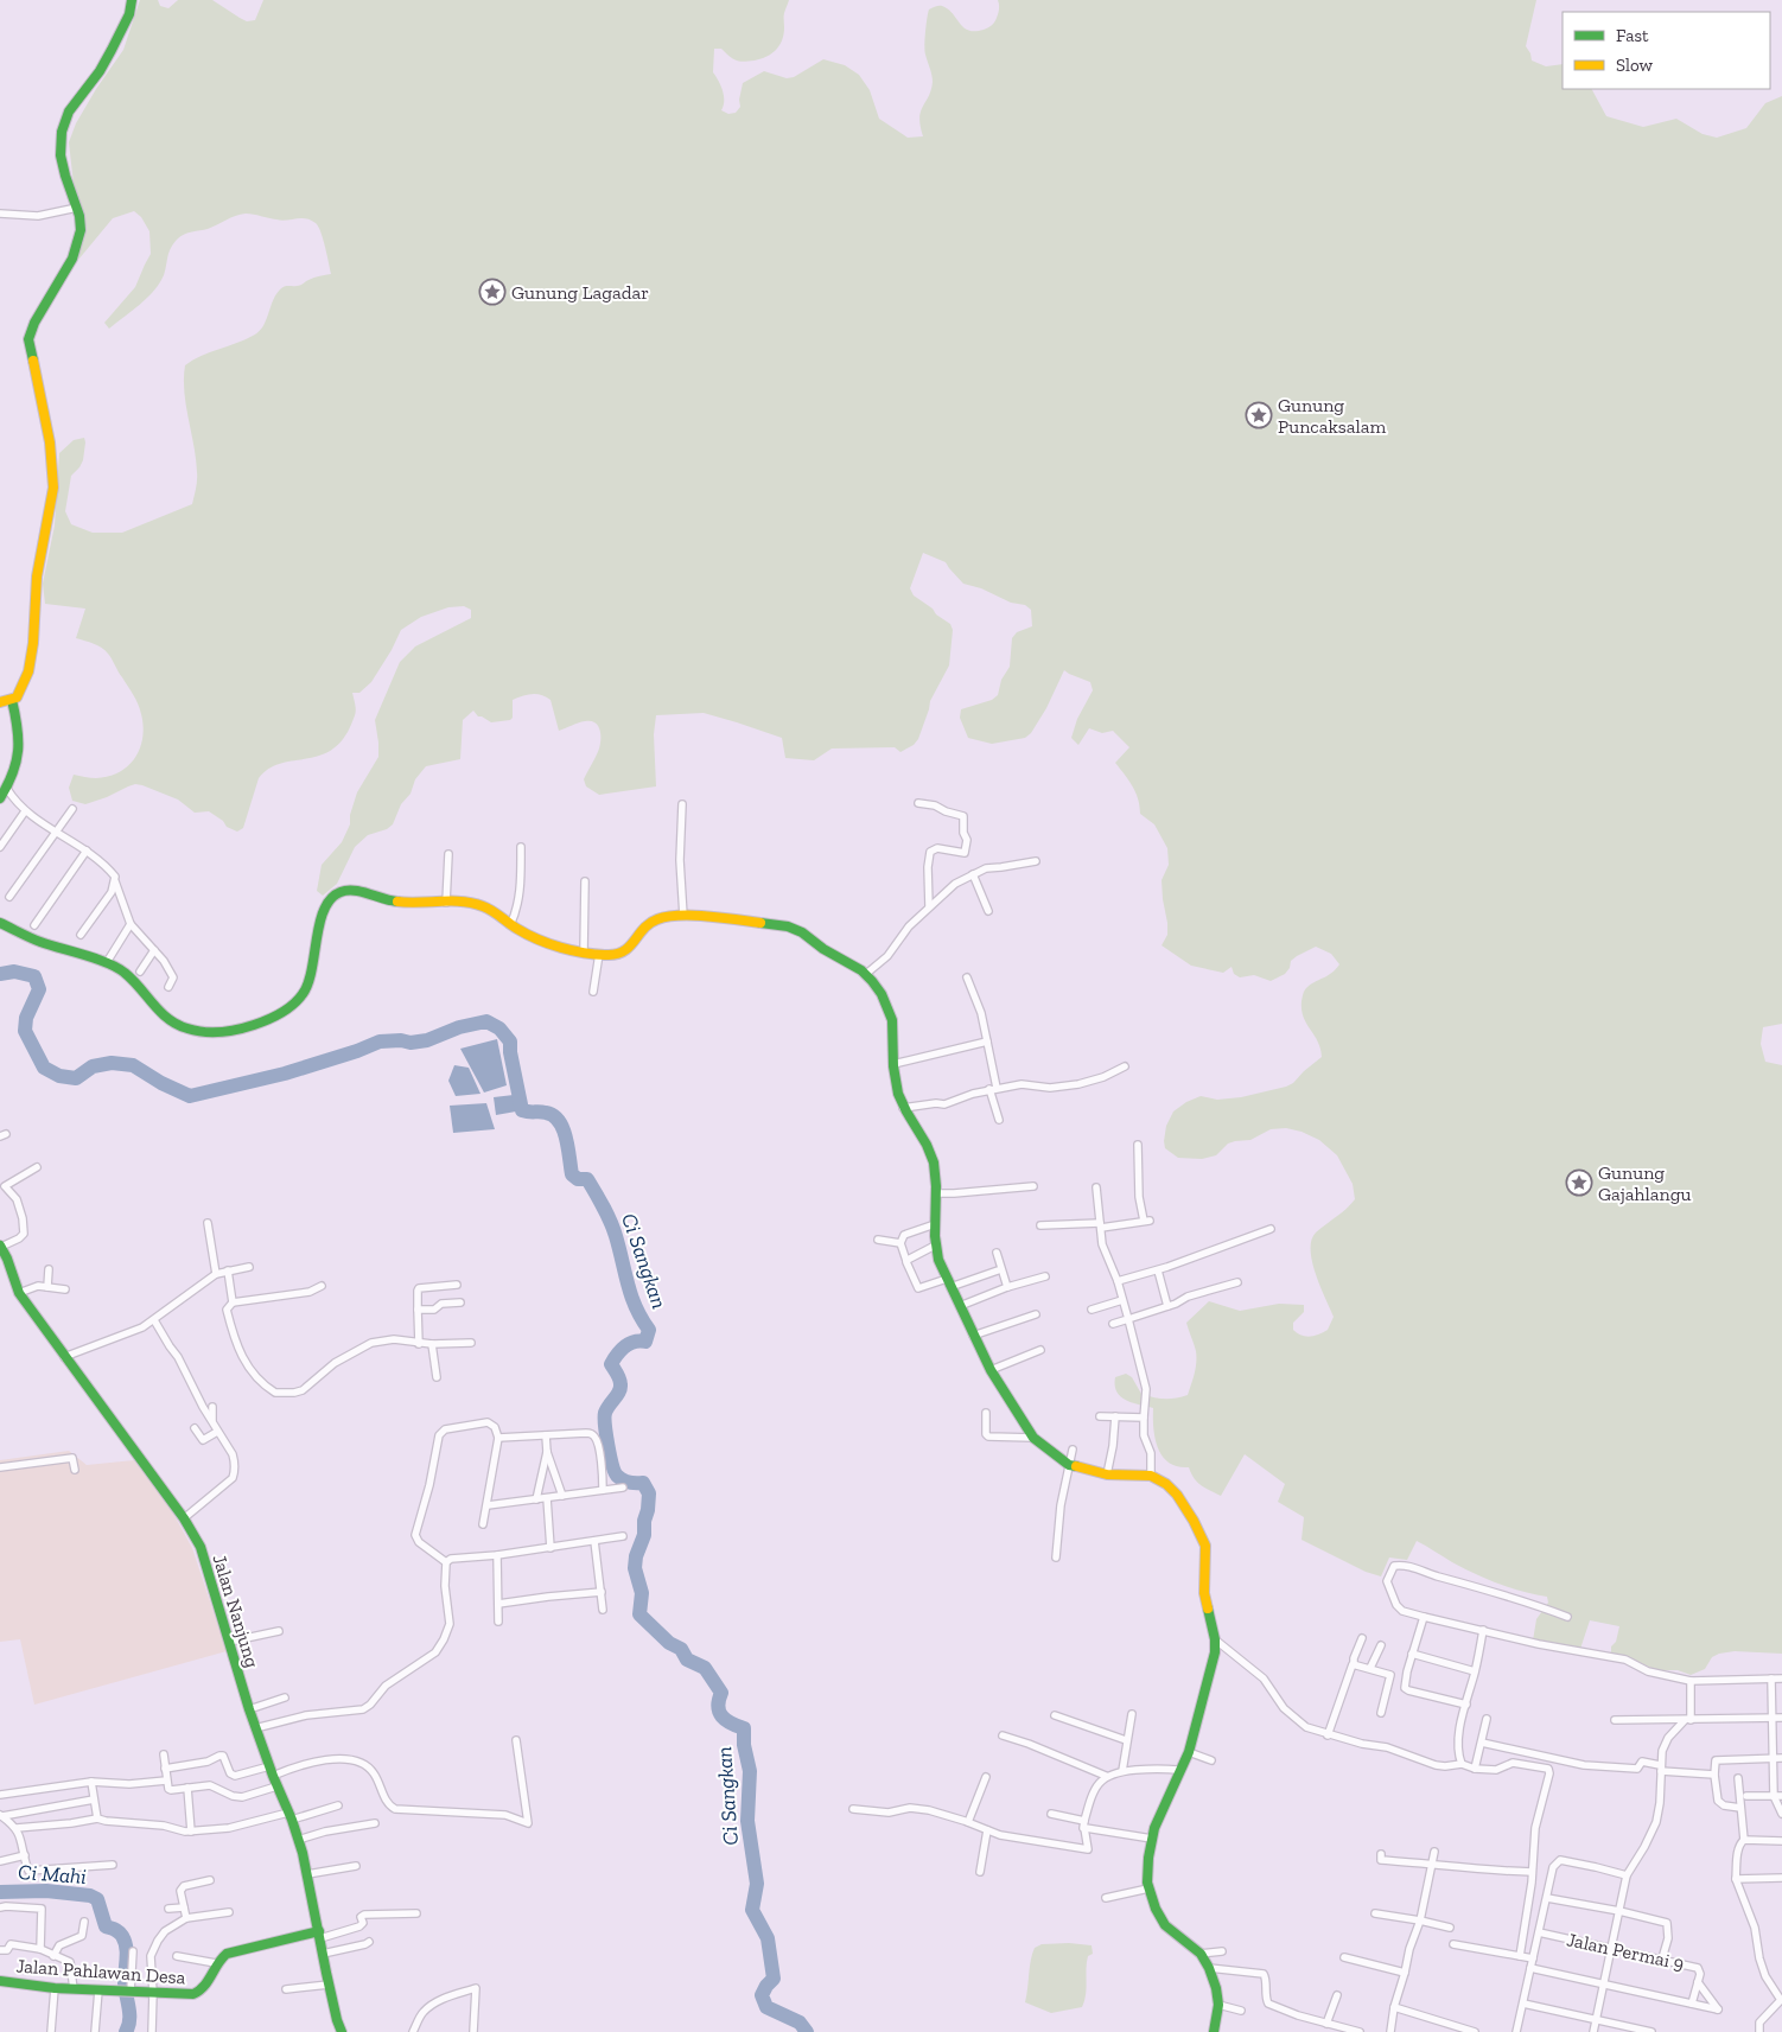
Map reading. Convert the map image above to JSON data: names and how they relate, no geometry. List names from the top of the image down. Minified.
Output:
{"streets":{"street":["Jalan Nanjung","Jalan Permai 9","Jalan Pahlawan Desa"]},"water":["Ci Sangkan","Ci Mahi"],"places":{"place":["Gunung Lagadar","Gunung Puncaksalam","Gunung Gajahlangu"]},"legend":["Fast","Slow"]}
